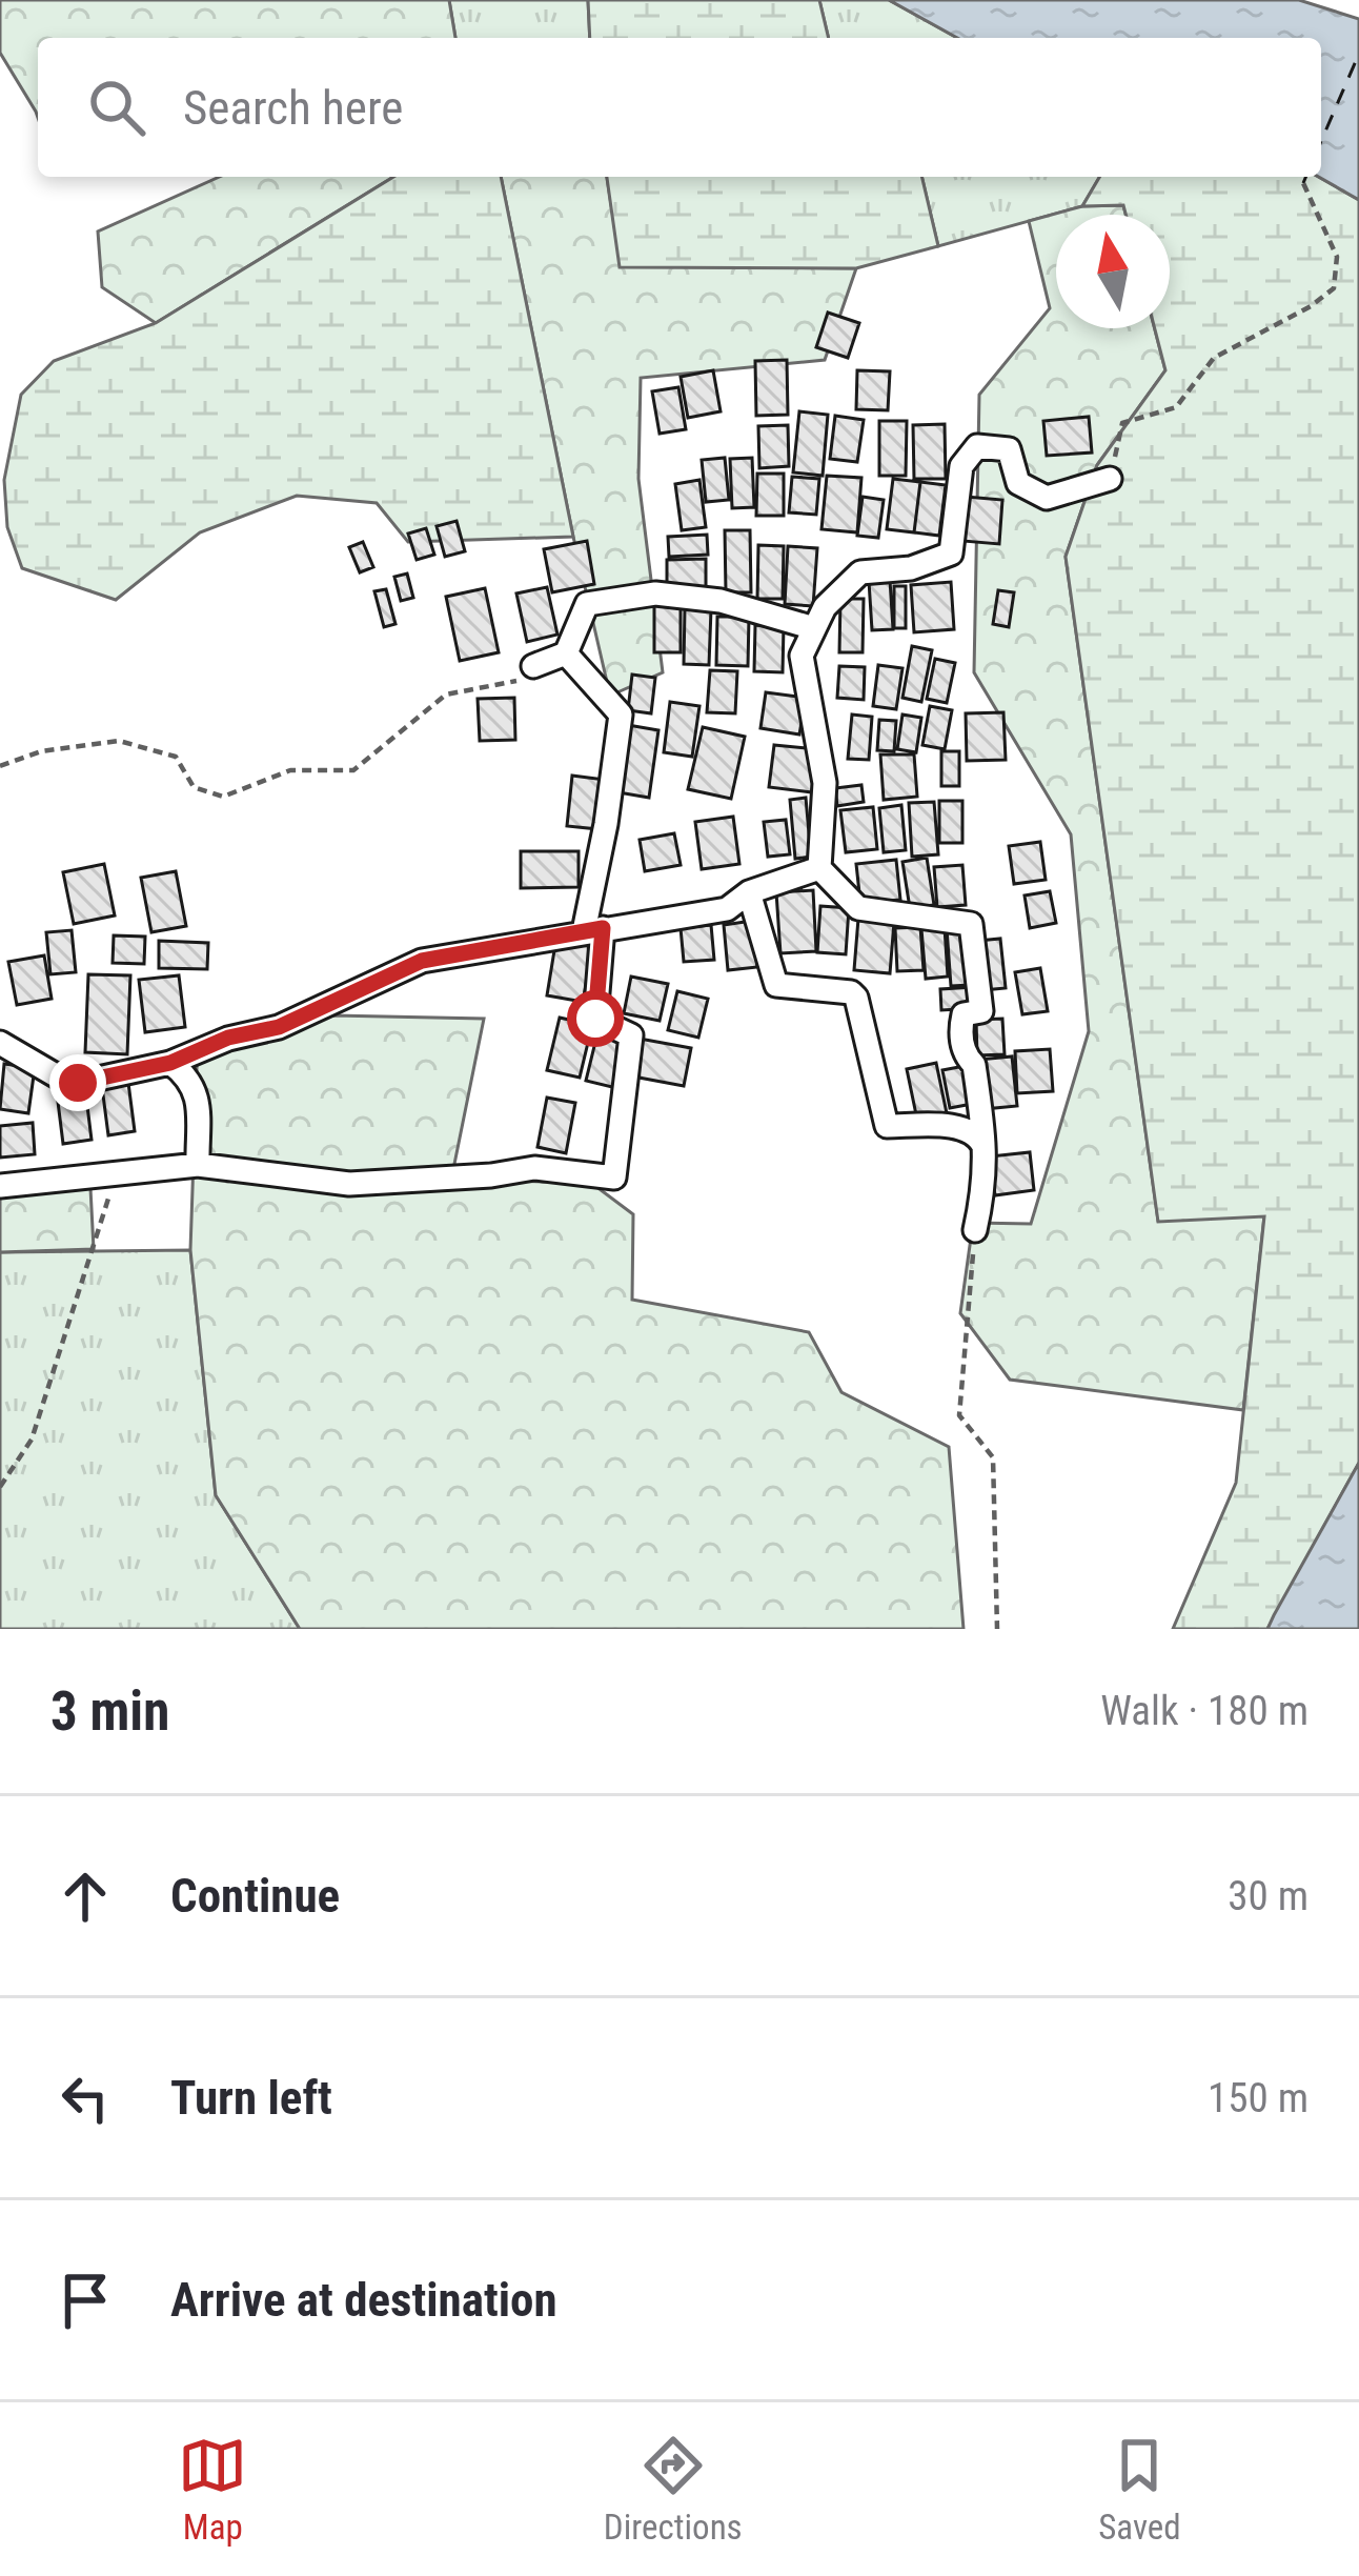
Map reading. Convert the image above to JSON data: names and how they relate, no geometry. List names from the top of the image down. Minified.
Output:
{"north":"top","page":{"search":"Search here","heading":["3 min","Walk · 180 m"],"list":[["Continue","30 m"],["Turn left","150 m"],"Arrive at destination"],"nav":["Map","Directions","Saved"]}}
